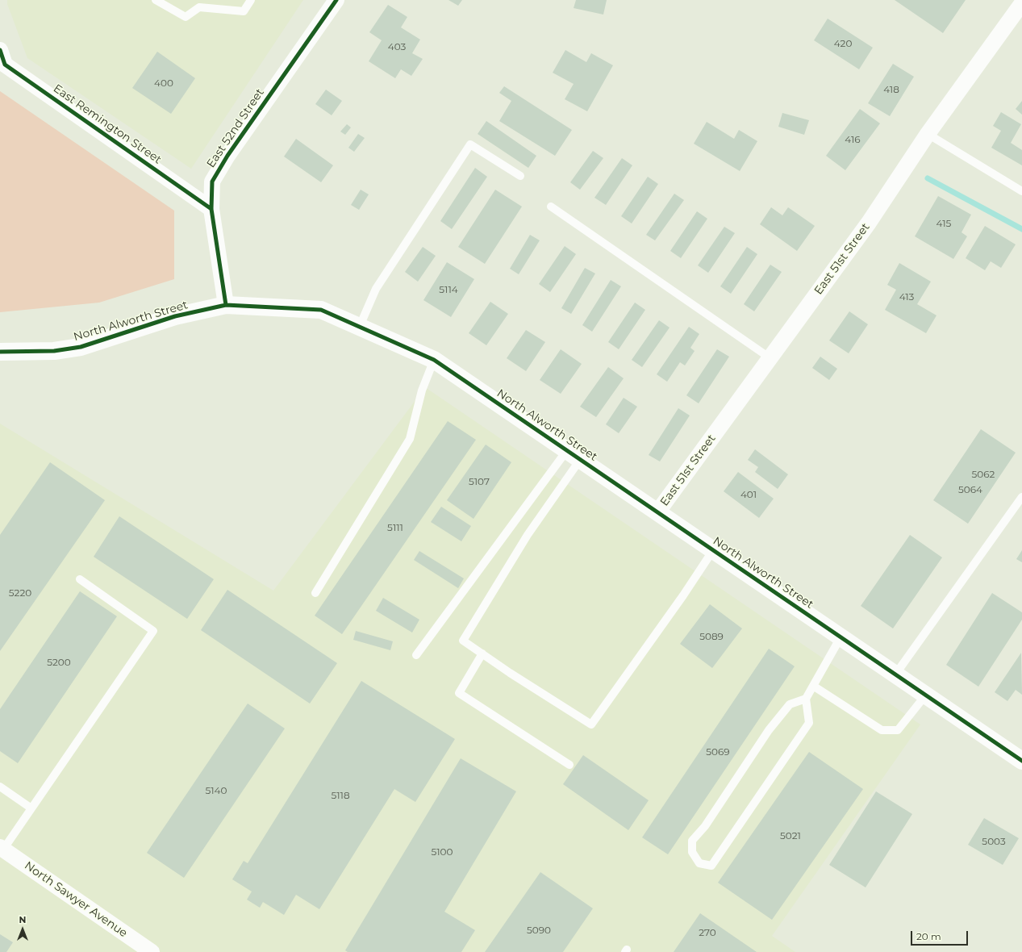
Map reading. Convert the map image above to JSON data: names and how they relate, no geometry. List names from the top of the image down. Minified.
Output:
{"streets":{"street":["East Remington Street","East 52nd Street","East 51st Street","North Alworth Street","North Sawyer Avenue"]},"crossings":[["East Remington Street","East 52nd Street"],["East 52nd Street","North Alworth Street"],["East 51st Street","North Alworth Street"]],"house_numbers":["420","403","400","418","416","415","5114","413","5062","5107","5064","401","5111","5220","5089","5200","5069","5140","5118","5021","5003","5100","5090","270"],"scale_bar":"20 m","north":"top"}
